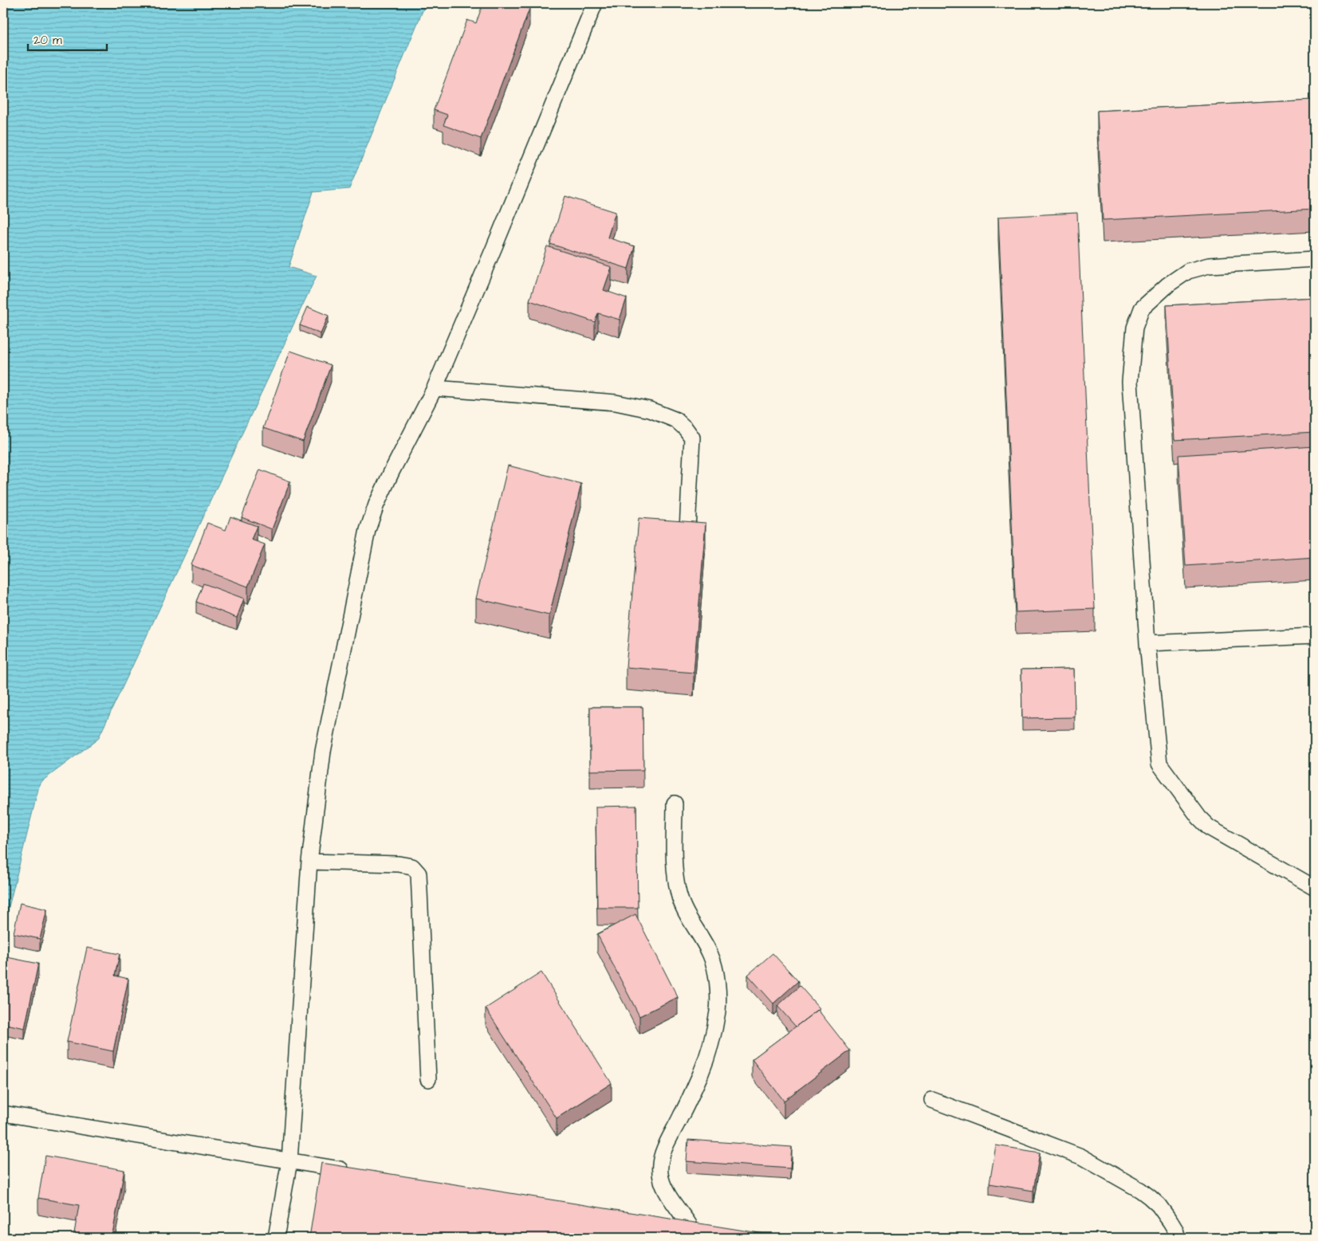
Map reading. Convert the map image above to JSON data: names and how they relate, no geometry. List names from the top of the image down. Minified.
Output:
{"scale_bar":"20 m"}
